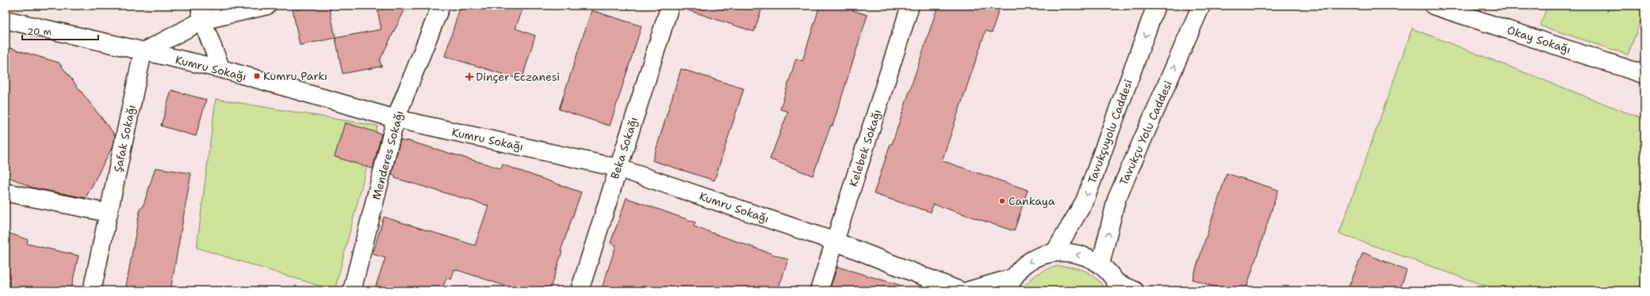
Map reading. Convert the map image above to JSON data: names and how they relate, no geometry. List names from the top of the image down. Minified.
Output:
{"streets":{"street":["Okay Sokağı","Kumru Sokağı","Tavukçuyolu Caddesi","Tavukçu Yolu Caddesi","Şafak Sokağı","Beka Sokağı","Kelebek Sokağı","Menderes Sokağı"]},"crossings":[["Kumru Sokağı","Şafak Sokağı"],["Kumru Sokağı","Beka Sokağı"],["Kumru Sokağı","Kelebek Sokağı"],["Kumru Sokağı","Menderes Sokağı"]],"one_way":["Tavukçuyolu Caddesi","Tavukçu Yolu Caddesi"],"places":{"transit":["Kumru Parkı"],"health":["Dinçer Eczanesi"],"other":["Cankaya"]},"scale_bar":"20 m"}
